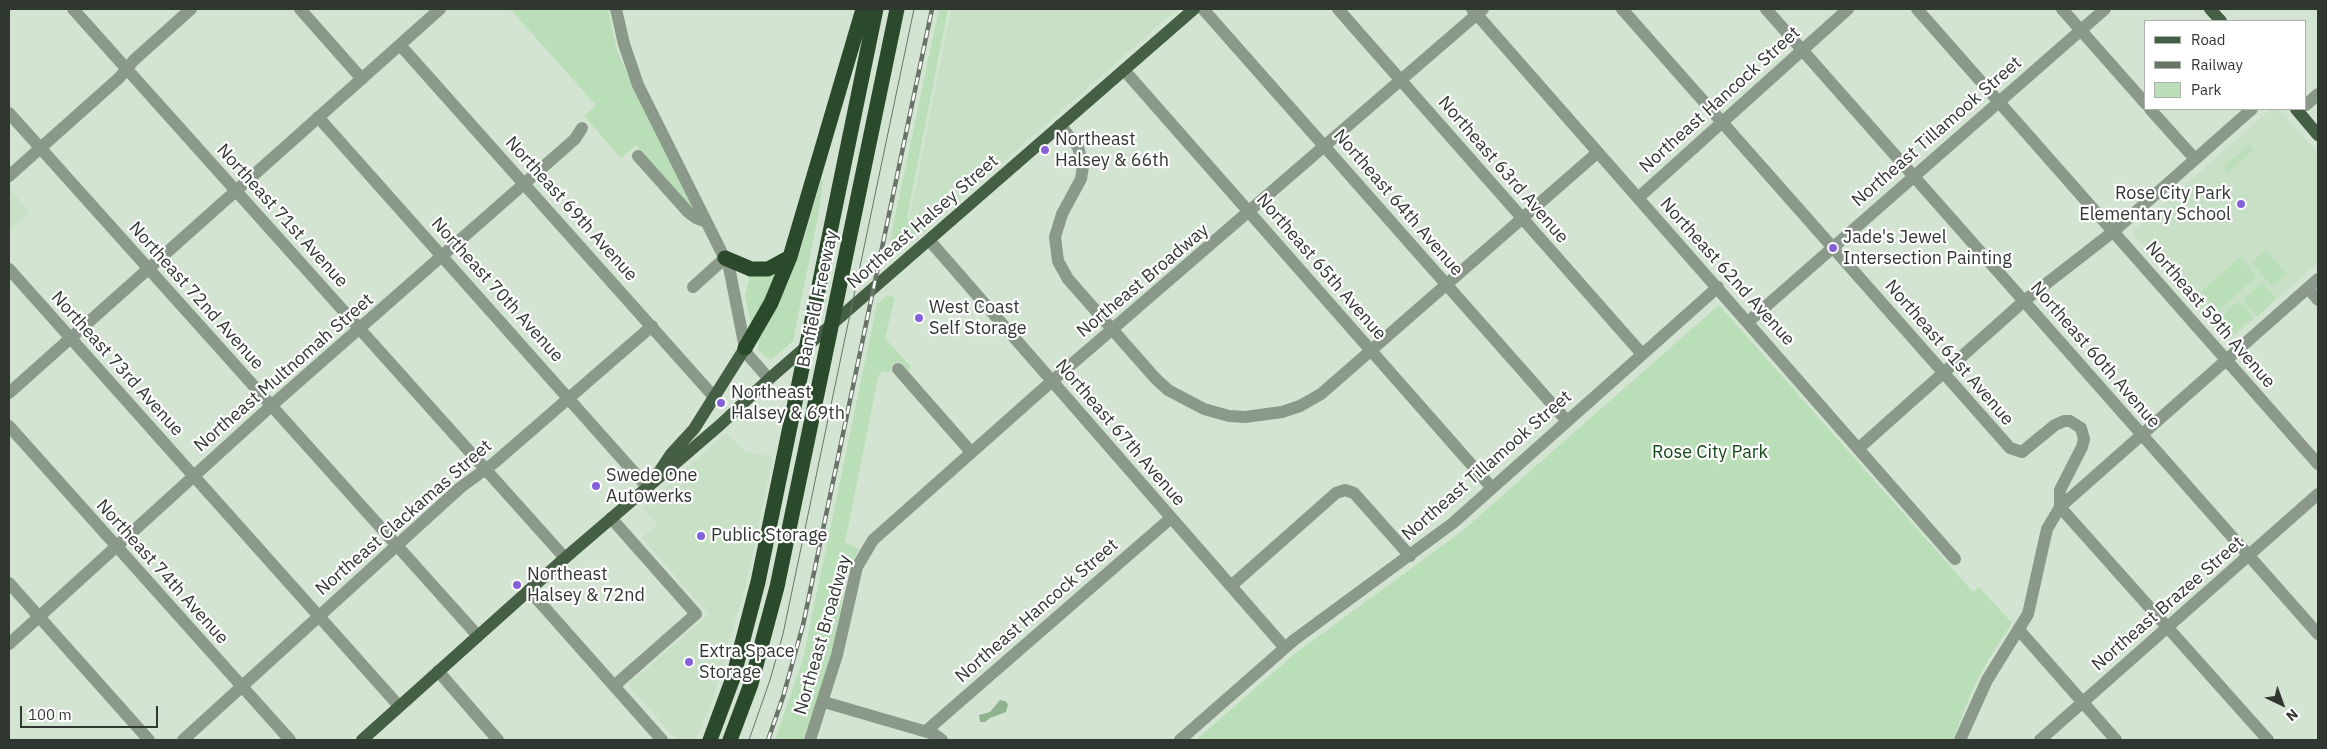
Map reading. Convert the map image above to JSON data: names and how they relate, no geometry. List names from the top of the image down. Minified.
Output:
{"streets":{"highway":["Banfield Freeway"],"main road":["Northeast Halsey Street"],"street":["Northeast Hancock Street","Northeast Tillamook Street","Northeast 63rd Avenue","Northeast 64th Avenue","Northeast 69th Avenue","Northeast 71st Avenue","Northeast 65th Avenue","Northeast 62nd Avenue","Northeast Broadway","Northeast 70th Avenue","Northeast 72nd Avenue","Northeast 59th Avenue","Northeast 61st Avenue","Northeast 60th Avenue","Northeast 73rd Avenue","Northeast Multnomah Street","Northeast 67th Avenue","Northeast Clackamas Street","Northeast 74th Avenue","Northeast Brazee Street"]},"crossings":[["Northeast Hancock Street","Northeast 62nd Avenue"],["Northeast Hancock Street","Northeast 61st Avenue"],["Northeast Hancock Street","Northeast 60th Avenue"],["Northeast Hancock Street","Northeast 67th Avenue"],["Northeast Tillamook Street","Northeast 63rd Avenue"],["Northeast Tillamook Street","Northeast 64th Avenue"],["Northeast Tillamook Street","Northeast 65th Avenue"],["Northeast Tillamook Street","Northeast 62nd Avenue"],["Northeast Tillamook Street","Northeast 59th Avenue"],["Northeast Tillamook Street","Northeast 61st Avenue"],["Northeast Tillamook Street","Northeast 60th Avenue"],["Northeast Tillamook Street","Northeast 67th Avenue"],["Northeast 63rd Avenue","Northeast Broadway"],["Northeast 64th Avenue","Northeast Broadway"],["Northeast 69th Avenue","Northeast Multnomah Street"],["Northeast 69th Avenue","Northeast Clackamas Street"],["Northeast 71st Avenue","Northeast Halsey Street"],["Northeast 71st Avenue","Northeast Multnomah Street"],["Northeast 71st Avenue","Northeast Clackamas Street"],["Northeast Halsey Street","Northeast 65th Avenue"],["Northeast Halsey Street","Northeast 70th Avenue"],["Northeast Halsey Street","Northeast 72nd Avenue"],["Northeast Halsey Street","Northeast 73rd Avenue"],["Northeast Halsey Street","Northeast 67th Avenue"],["Northeast 65th Avenue","Northeast Broadway"],["Northeast 62nd Avenue","Northeast Broadway"],["Northeast Broadway","Northeast 67th Avenue"],["Northeast 70th Avenue","Northeast Multnomah Street"],["Northeast 70th Avenue","Northeast Clackamas Street"],["Northeast 72nd Avenue","Northeast Multnomah Street"],["Northeast 72nd Avenue","Northeast Clackamas Street"],["Northeast 60th Avenue","Northeast Brazee Street"],["Northeast 73rd Avenue","Northeast Multnomah Street"],["Northeast 73rd Avenue","Northeast Clackamas Street"],["Northeast Multnomah Street","Northeast 74th Avenue"],["Northeast Clackamas Street","Northeast 74th Avenue"]],"parks":["Rose City Park"],"places":["Northeast Halsey & 66th","Rose City Park Elementary School","Jade's Jewel Intersection Painting","West Coast Self Storage","Northeast Halsey & 69th","Swede One Autowerks","Public Storage","Northeast Halsey & 72nd","Extra Space Storage"],"legend":["Road","Railway","Park"],"scale_bar":"100 m","north":"bottom right"}
